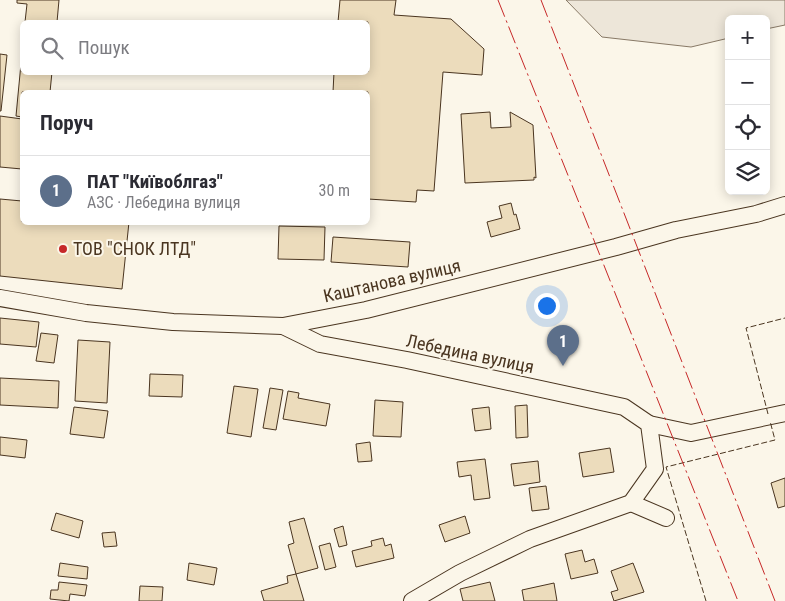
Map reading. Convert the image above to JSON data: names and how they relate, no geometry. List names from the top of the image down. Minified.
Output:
{"streets":{"street":["Каштанова вулиця","Лебедина вулиця"]},"crossings":[["Каштанова вулиця","Лебедина вулиця"]],"places":["ТОВ \"СНОК ЛТД\""],"page":{"map_buttons":["+","−"],"search":"Пошук","heading":"Поруч","list":[{"mark":"1","name":"ПАТ \"Київоблгаз\"","note":"АЗС · Лебедина вулиця","value":"30 m"}],"pins":"1"}}
